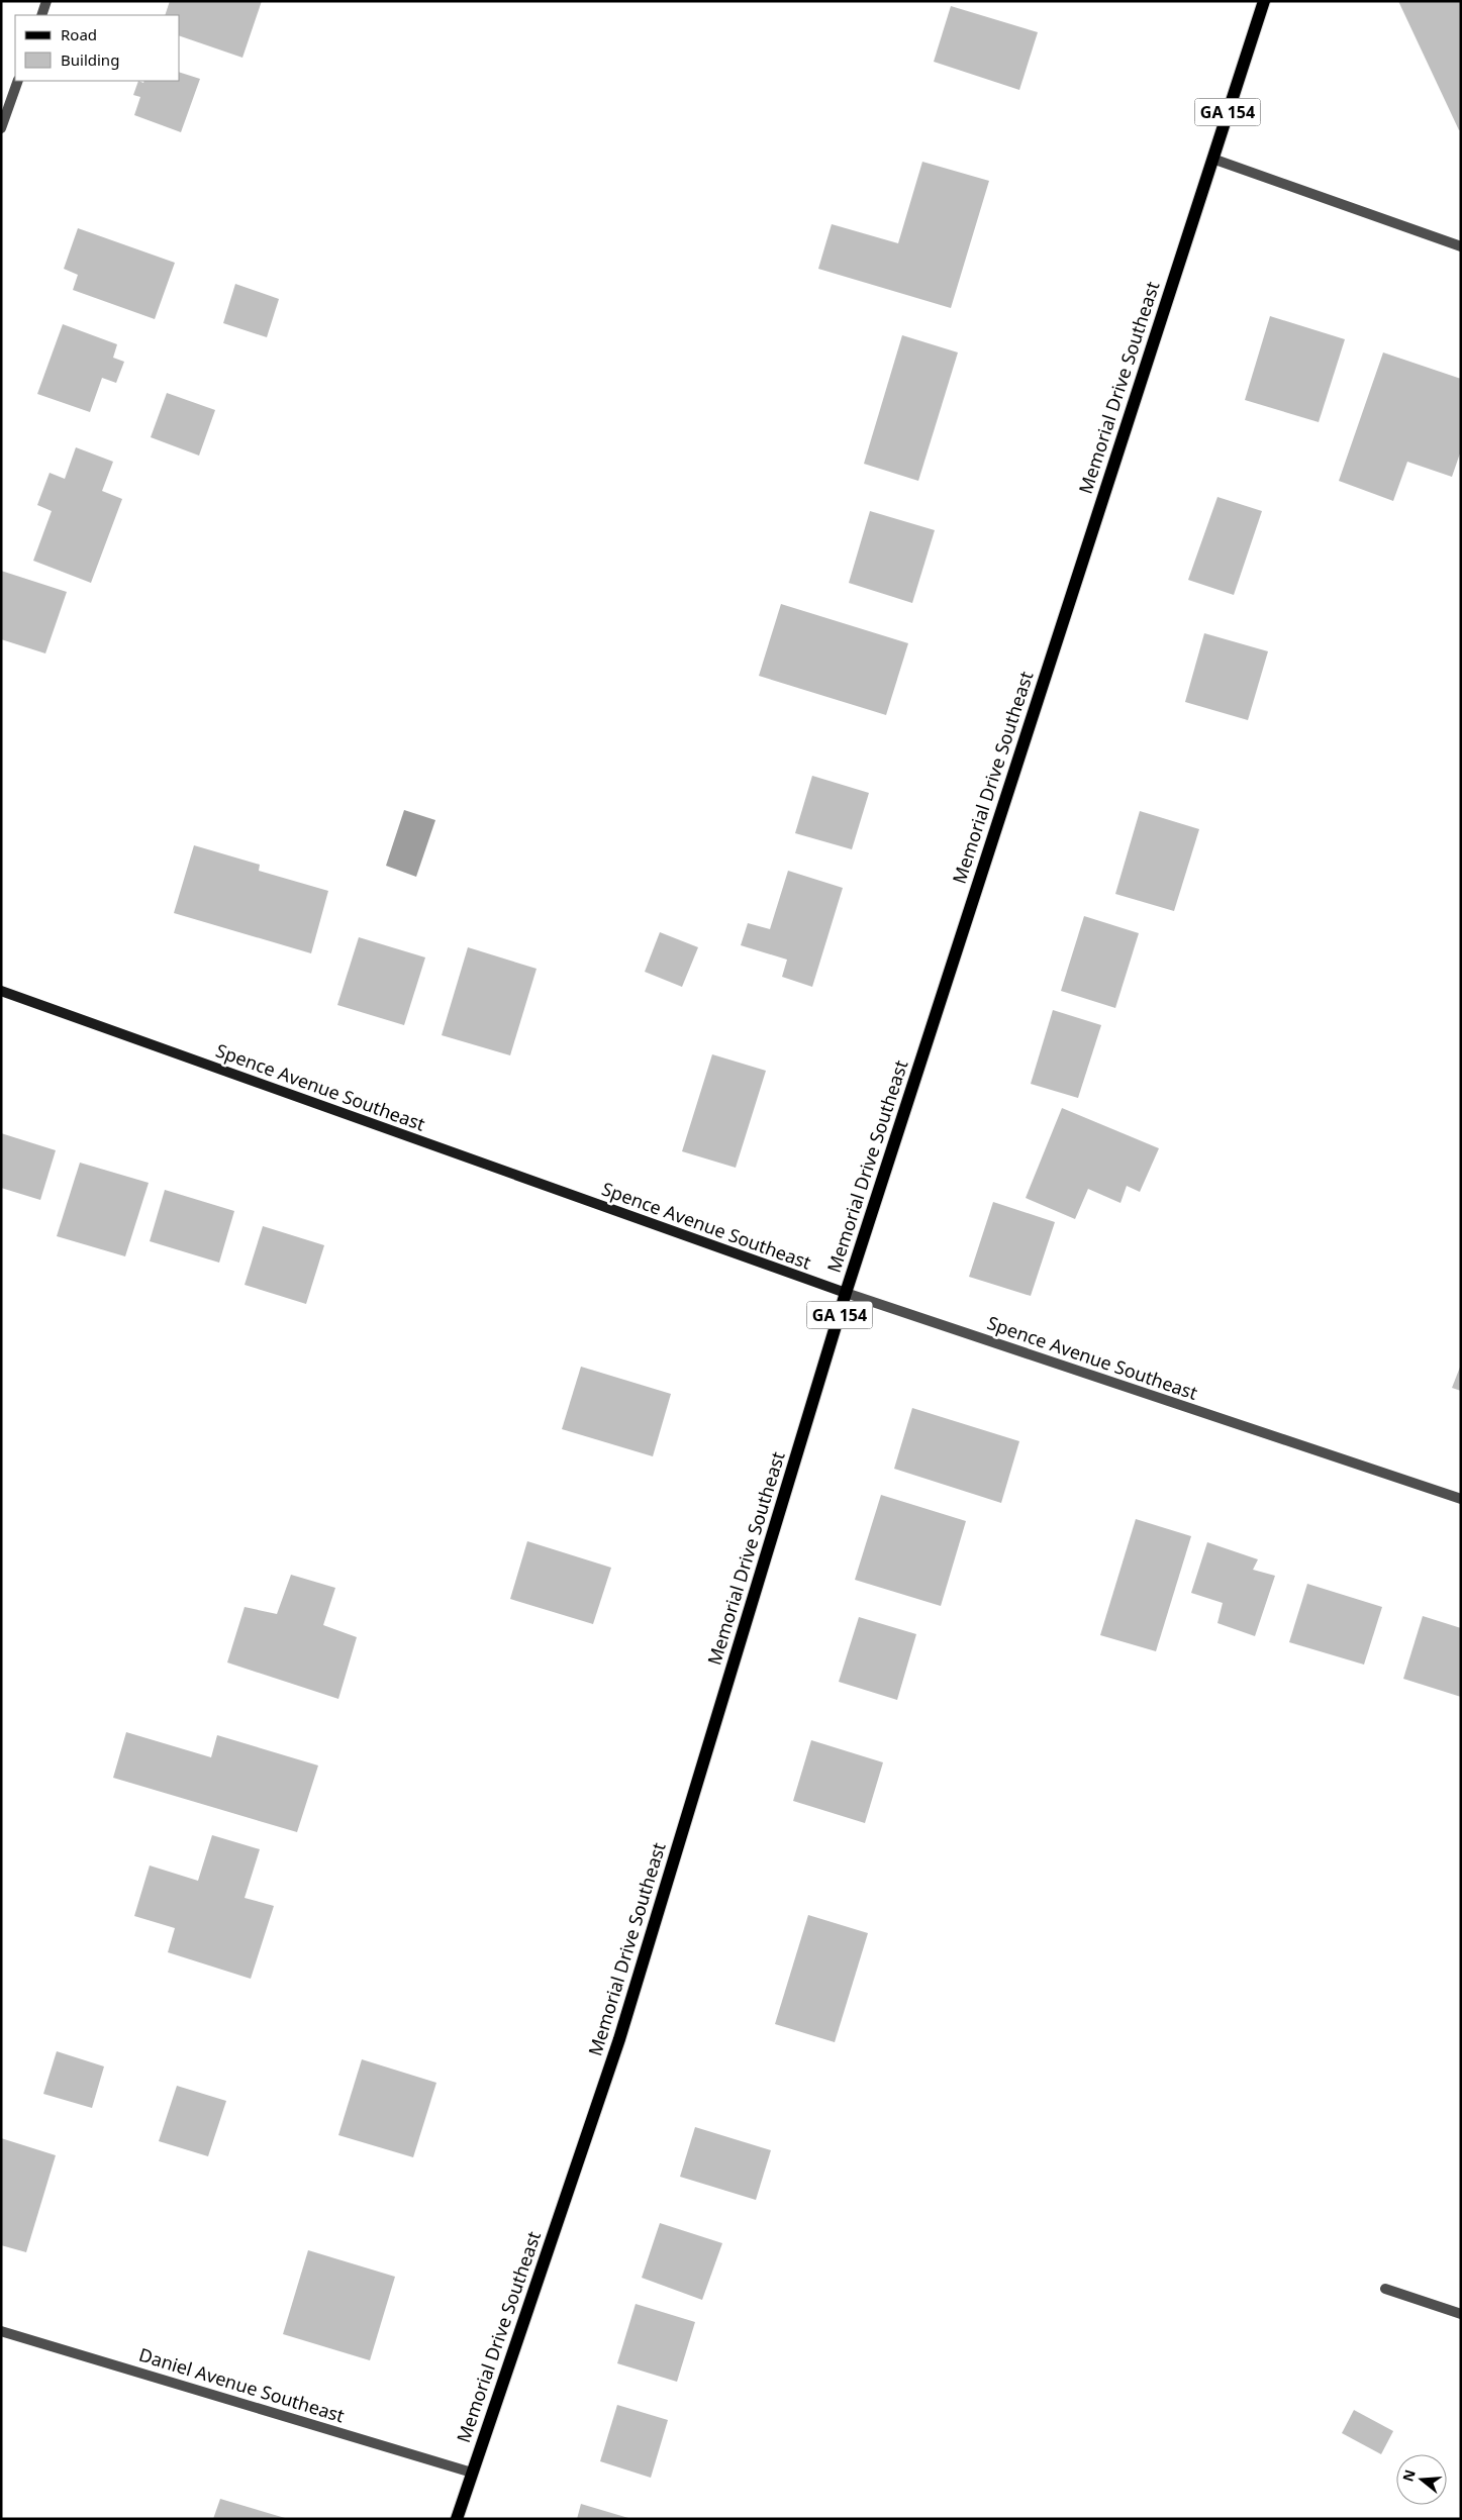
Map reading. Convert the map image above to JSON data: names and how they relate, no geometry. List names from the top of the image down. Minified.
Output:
{"streets":{"main road":["GA 154","Memorial Drive Southeast"],"street":["Spence Avenue Southeast","Daniel Avenue Southeast"]},"crossings":[["Memorial Drive Southeast","Spence Avenue Southeast"],["Memorial Drive Southeast","Daniel Avenue Southeast"]],"legend":["Road","Building"],"north":"left"}
